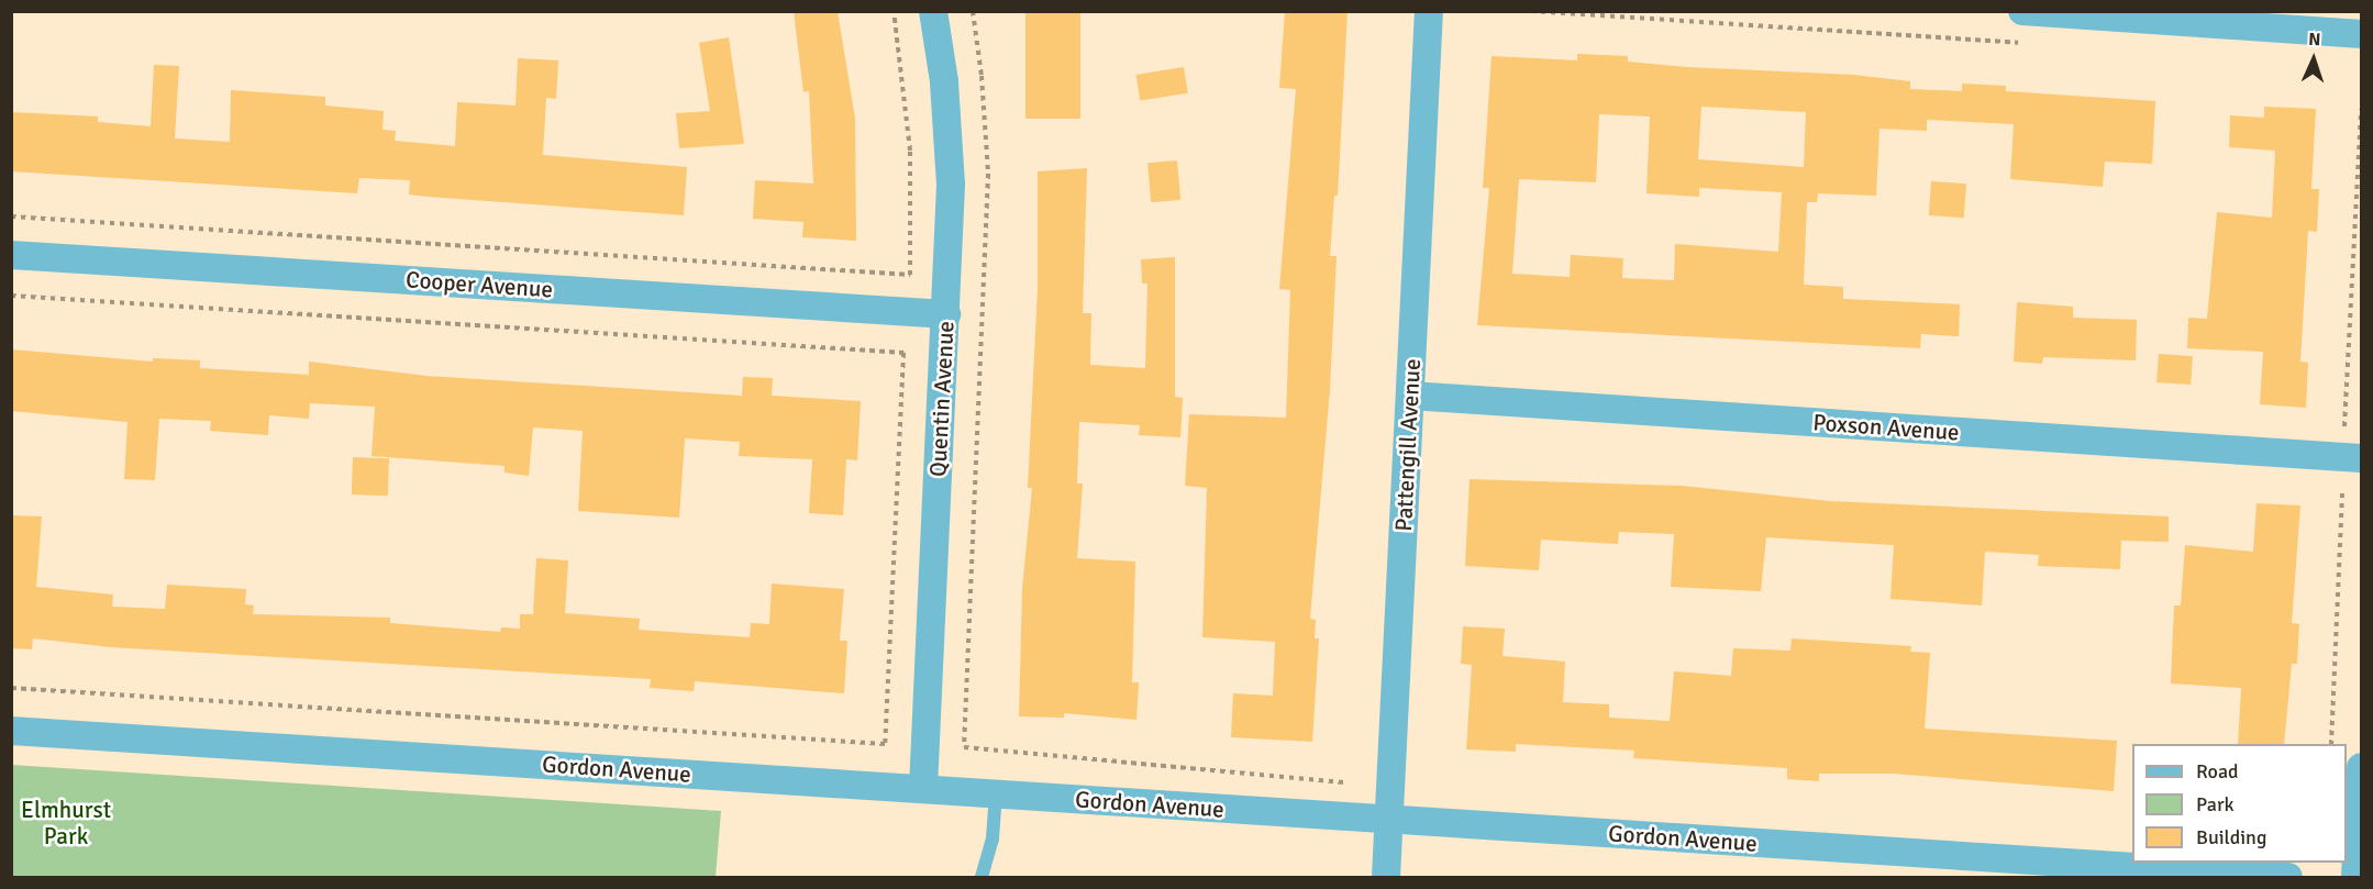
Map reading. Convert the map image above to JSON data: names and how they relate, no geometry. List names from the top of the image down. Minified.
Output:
{"streets":{"street":["Cooper Avenue","Quentin Avenue","Poxson Avenue","Pattengill Avenue","Gordon Avenue"]},"crossings":[["Cooper Avenue","Quentin Avenue"],["Quentin Avenue","Gordon Avenue"],["Poxson Avenue","Pattengill Avenue"],["Pattengill Avenue","Gordon Avenue"]],"parks":["Elmhurst Park"],"legend":["Road","Park","Building"],"north":"top"}
